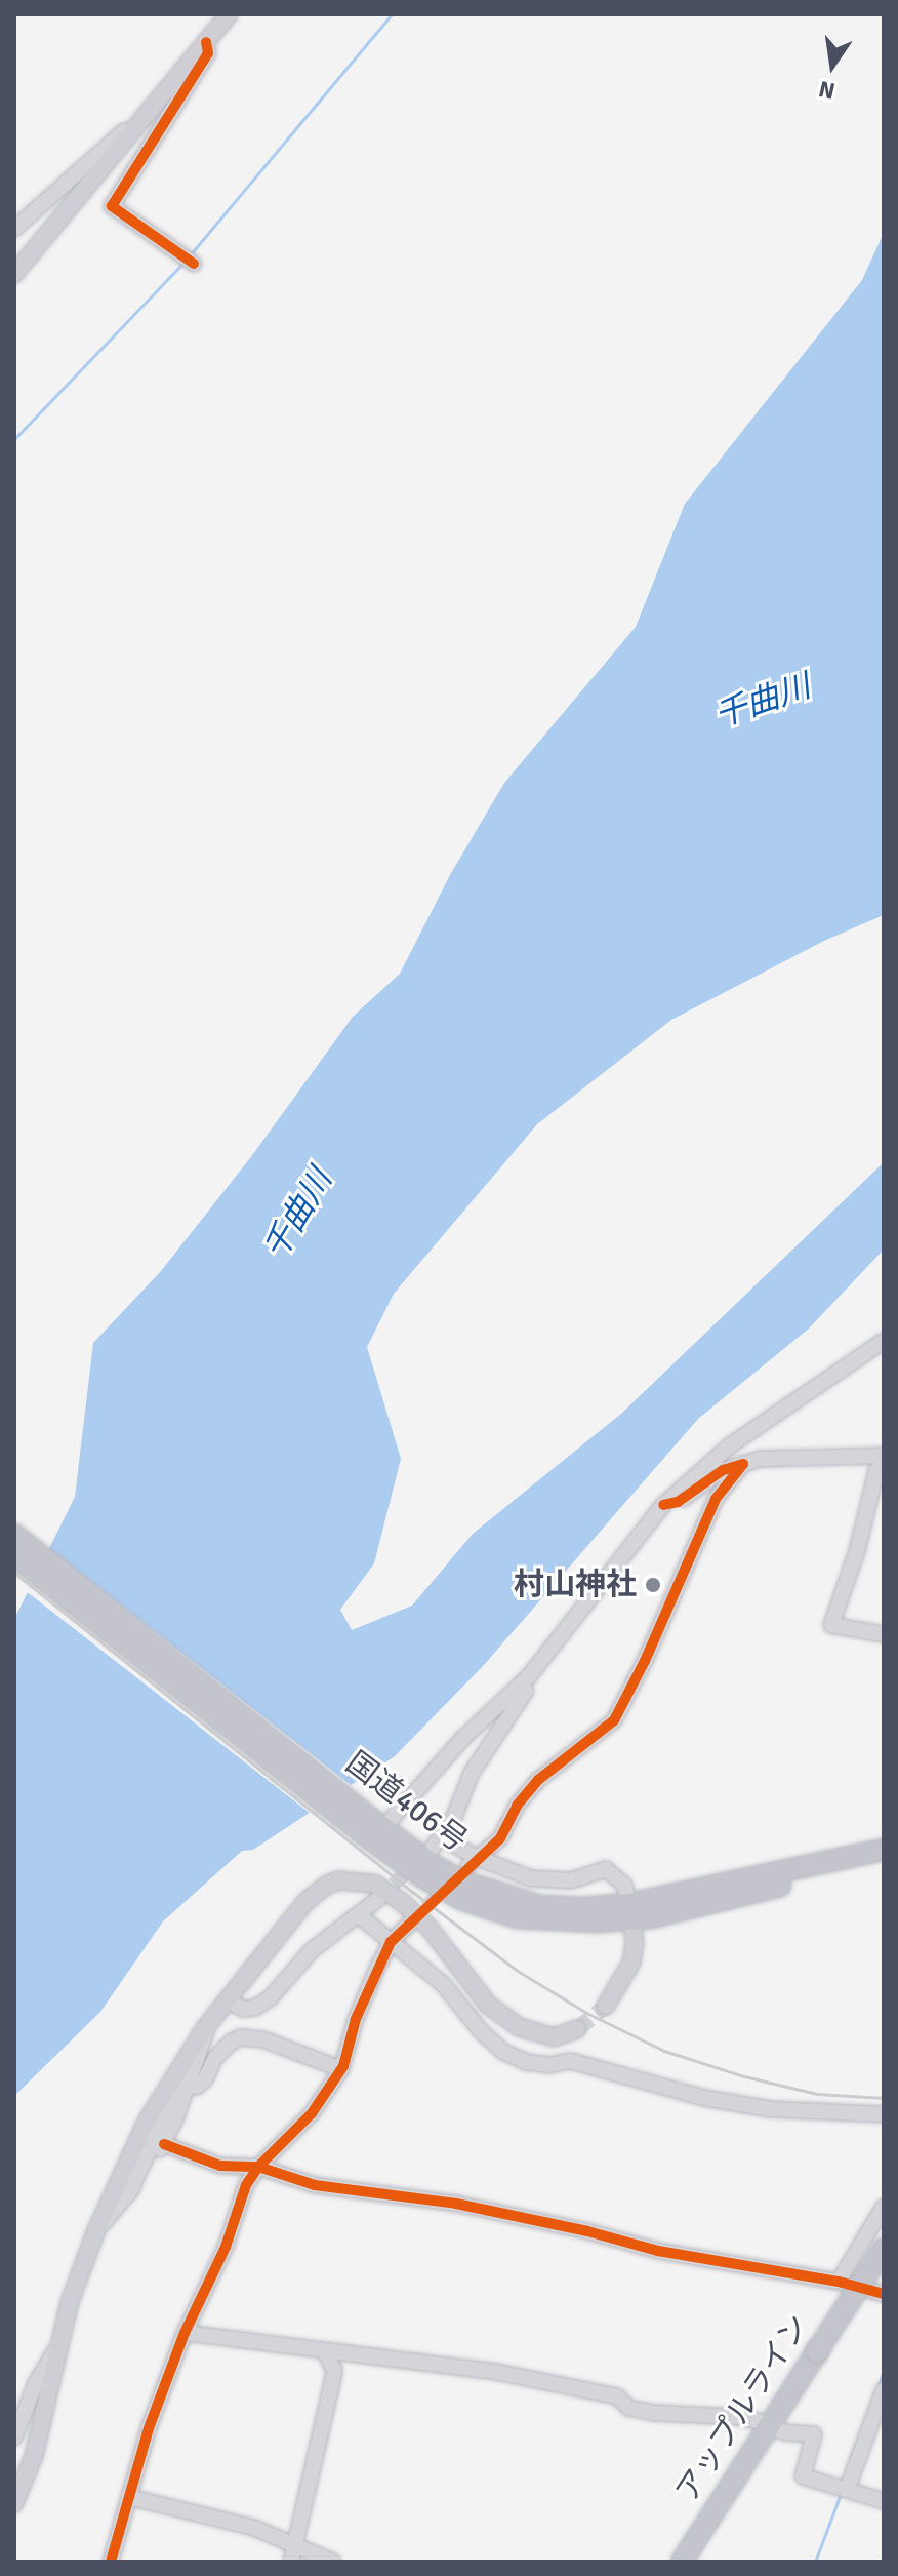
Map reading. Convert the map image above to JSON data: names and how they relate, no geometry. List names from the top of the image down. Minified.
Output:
{"streets":{"highway":["国道406号","アップルライン"]},"water":["千曲川"],"places":["村山神社"],"north":"bottom"}
